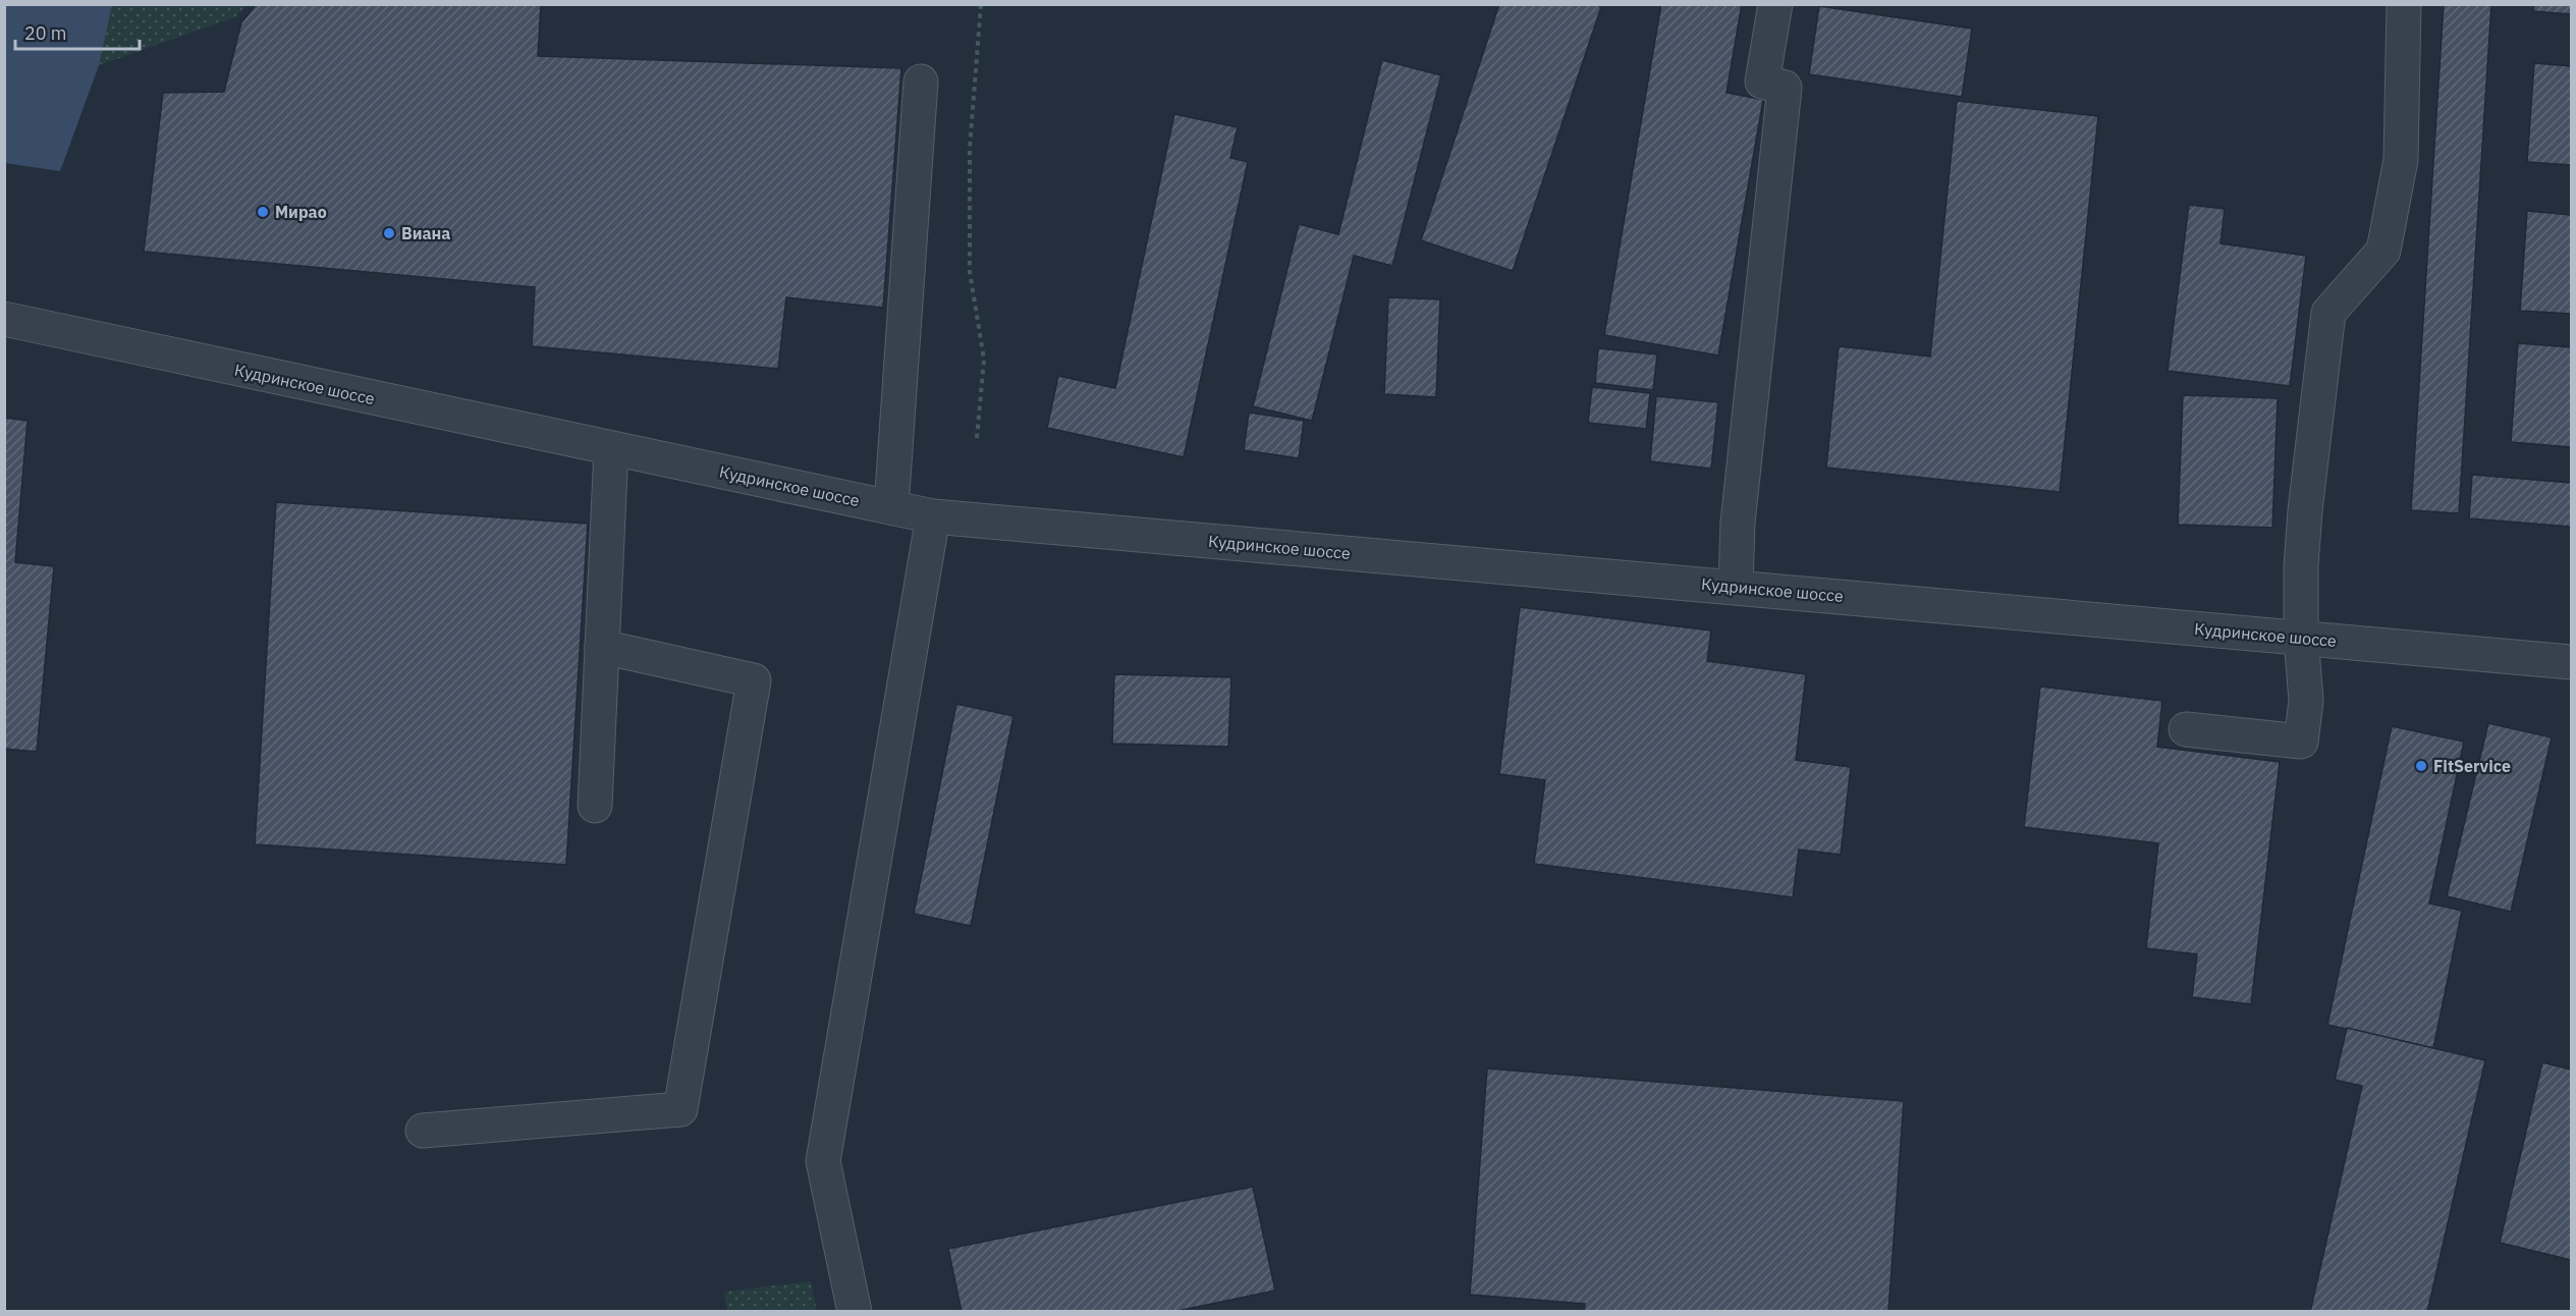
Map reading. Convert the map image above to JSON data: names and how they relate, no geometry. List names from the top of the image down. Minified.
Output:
{"streets":{"street":["Кудринское шоссе"]},"places":["Мирао","Виана","FitService"],"scale_bar":"20 m"}
